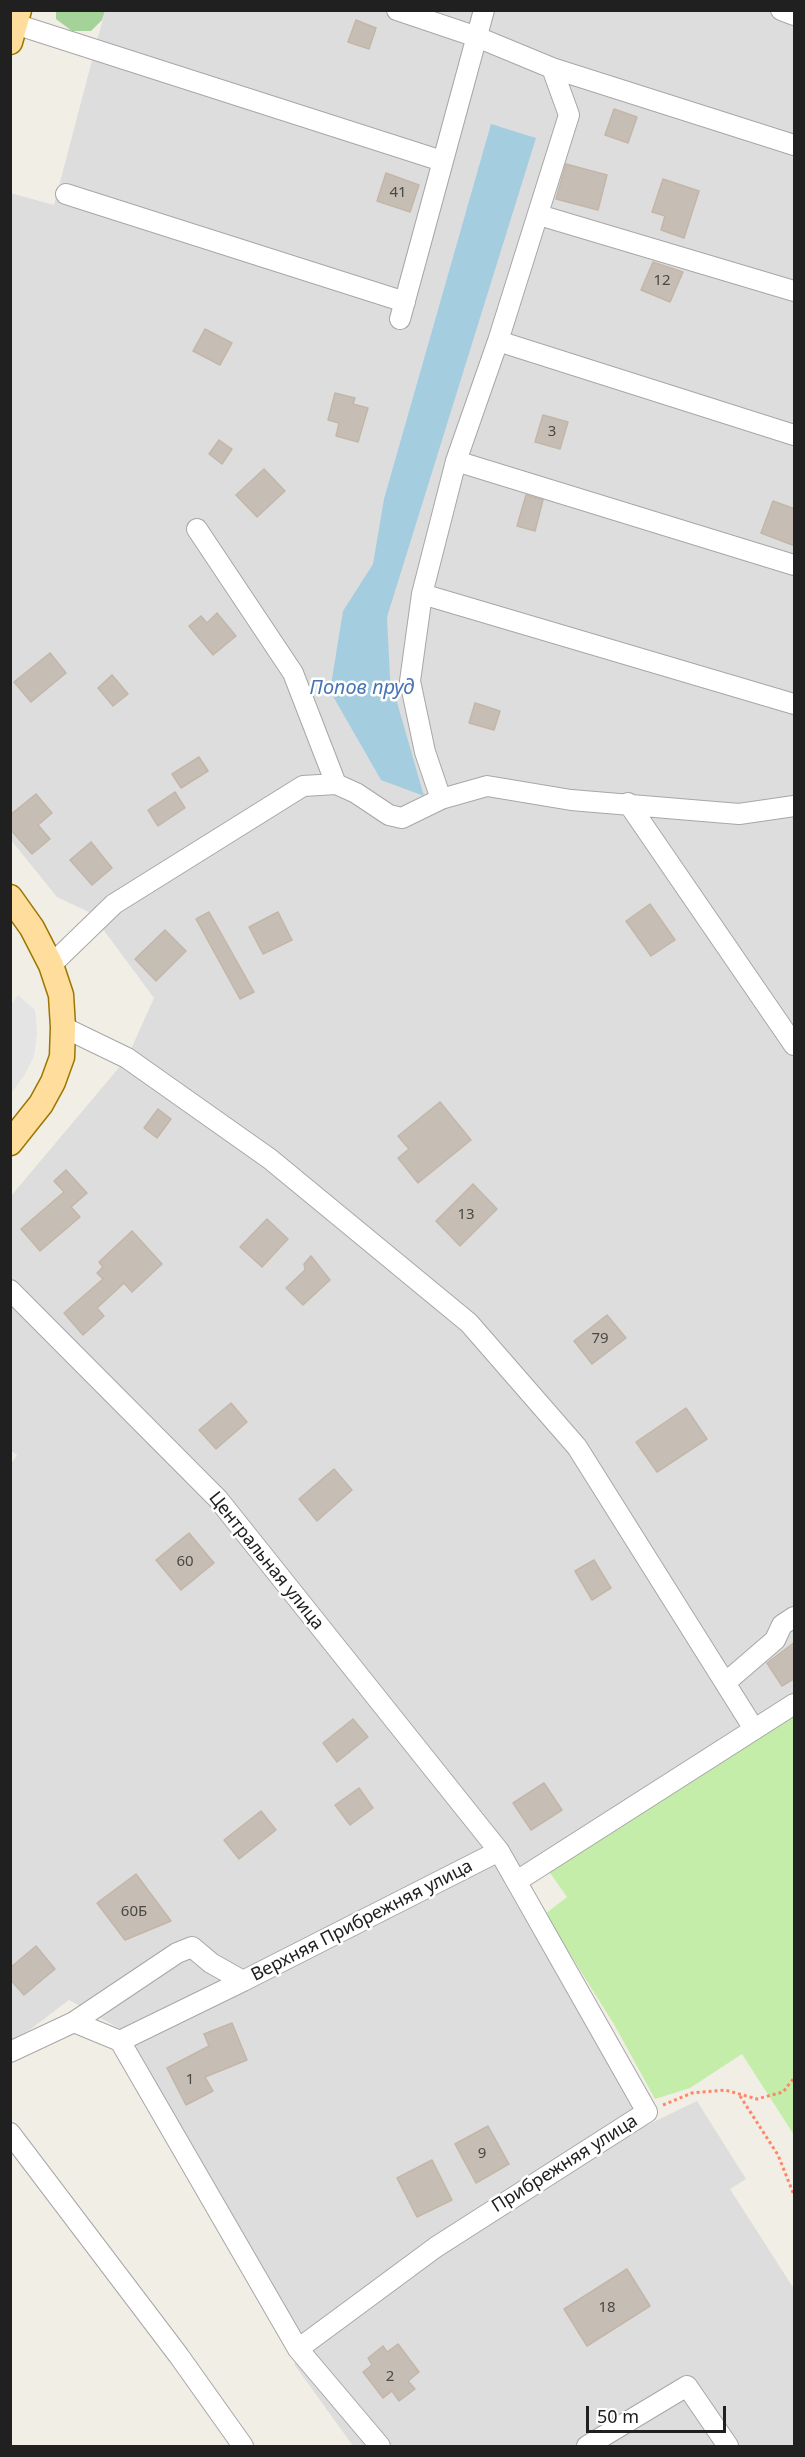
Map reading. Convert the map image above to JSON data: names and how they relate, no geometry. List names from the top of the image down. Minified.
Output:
{"streets":{"street":["Центральная улица","Верхняя Прибрежняя улица","Прибрежняя улица"]},"crossings":[["Центральная улица","Верхняя Прибрежняя улица"],["Центральная улица","Прибрежняя улица"],["Верхняя Прибрежняя улица","Прибрежняя улица"]],"water":["Попов пруд"],"house_numbers":["41","12","3","13","79","60","60Б","1","9","18","2"],"scale_bar":"50 m"}
